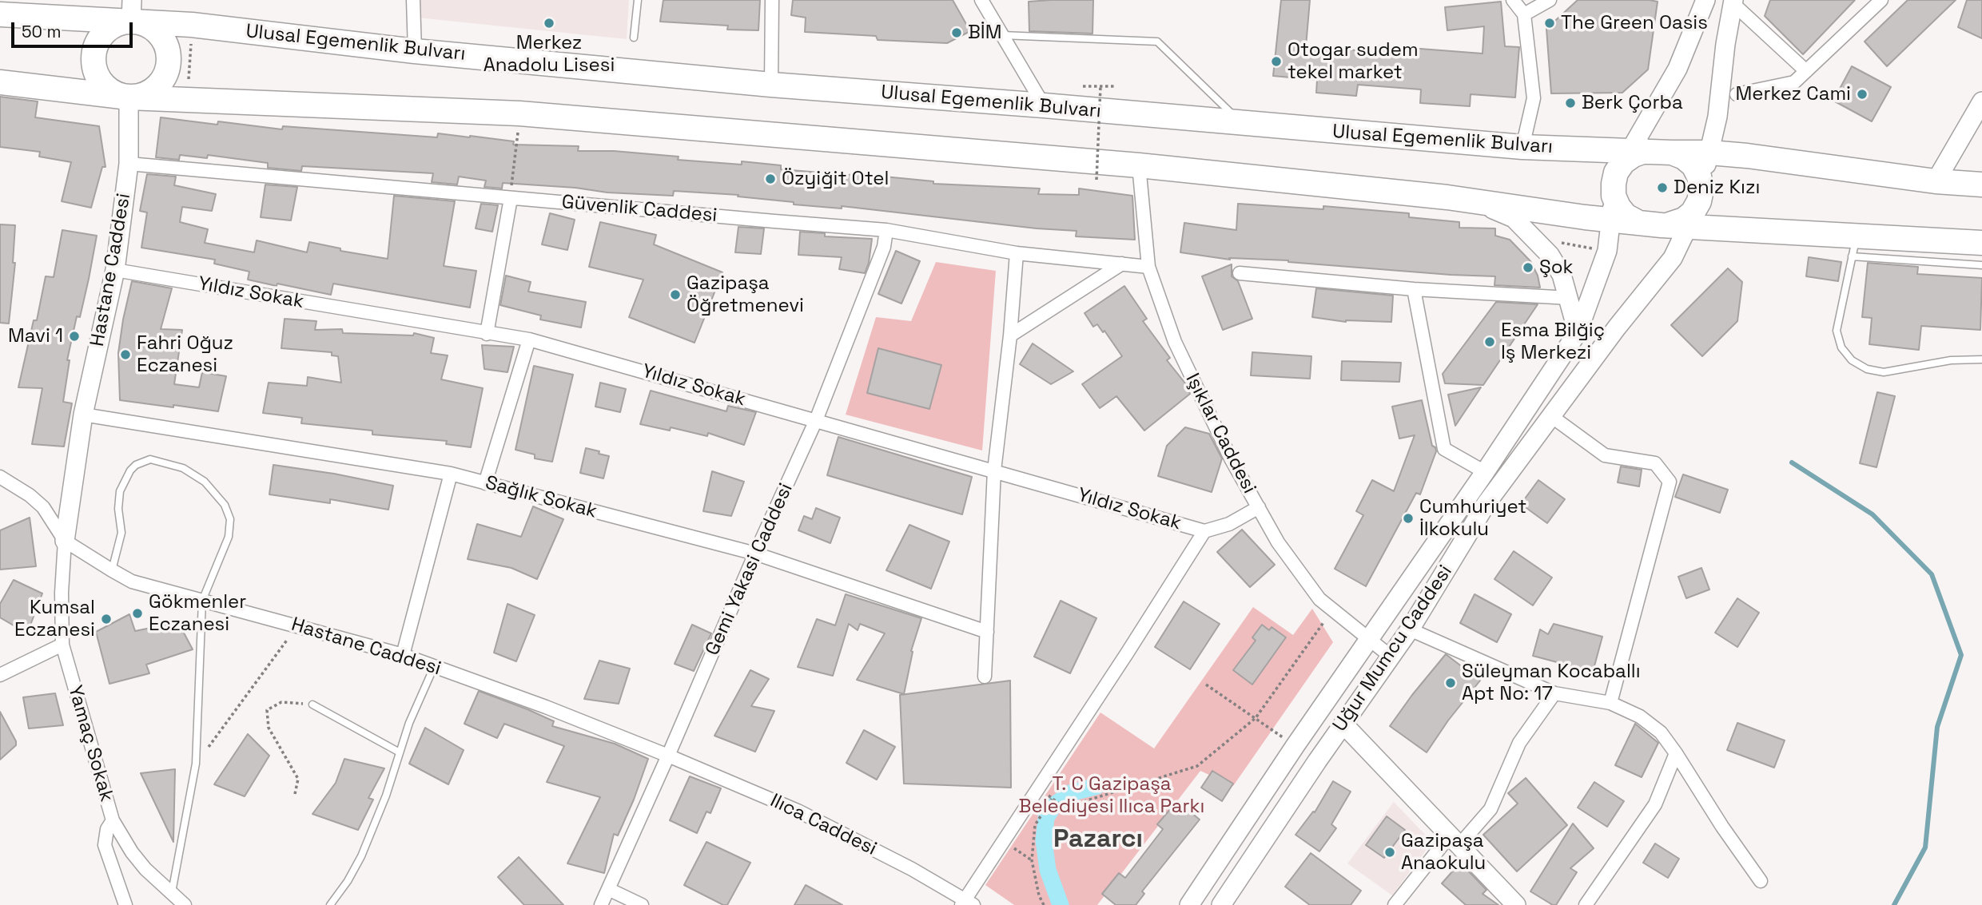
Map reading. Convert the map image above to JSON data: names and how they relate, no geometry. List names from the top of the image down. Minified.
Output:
{"streets":{"highway":["Ulusal Egemenlik Bulvarı"],"main road":["Hastane Caddesi","Uğur Mumcu Caddesi"],"street":["Güvenlik Caddesi","Yıldız Sokak","Işıklar Caddesi","Sağlık Sokak","Gemi Yakasi Caddesi","Yamaç Sokak","Ilıca Caddesi"]},"crossings":[["Ulusal Egemenlik Bulvarı","Hastane Caddesi"],["Ulusal Egemenlik Bulvarı","Uğur Mumcu Caddesi"],["Güvenlik Caddesi","Hastane Caddesi"],["Güvenlik Caddesi","Işıklar Caddesi"],["Güvenlik Caddesi","Gemi Yakasi Caddesi"],["Hastane Caddesi","Yıldız Sokak"],["Hastane Caddesi","Sağlık Sokak"],["Hastane Caddesi","Gemi Yakasi Caddesi"],["Hastane Caddesi","Yamaç Sokak"],["Hastane Caddesi","Ilıca Caddesi"],["Yıldız Sokak","Işıklar Caddesi"],["Yıldız Sokak","Gemi Yakasi Caddesi"],["Işıklar Caddesi","Uğur Mumcu Caddesi"],["Sağlık Sokak","Gemi Yakasi Caddesi"],["Gemi Yakasi Caddesi","Ilıca Caddesi"]],"districts":["Pazarcı"],"parks":["T. C Gazipaşa Belediyesi Ilıca Parkı"],"places":["Merkez Anadolu Lisesi","The Green Oasis","BİM","Otogar sudem tekel market","Merkez Cami","Berk Çorba","Özyiğit Otel","Deniz Kızı","Şok","Gazipaşa Öğretmenevi","Mavi 1","Esma Bilğiç Iş Merkezi","Fahri Oğuz Eczanesi","Cumhuriyet İlkokulu","Gökmenler Eczanesi","Kumsal Eczanesi","Süleyman Kocaballı Apt No: 17","Gazipaşa Anaokulu"],"scale_bar":"50 m"}
